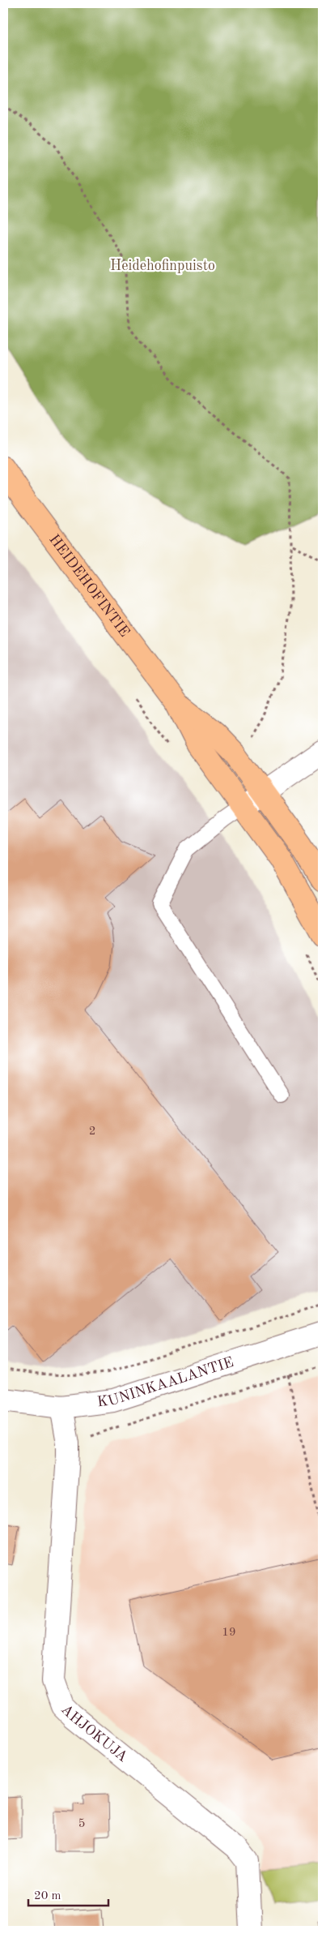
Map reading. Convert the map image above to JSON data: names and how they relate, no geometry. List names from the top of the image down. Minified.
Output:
{"streets":{"main road":["HEIDEHOFINTIE"],"street":["KUNINKAALANTIE","AHJOKUJA"]},"crossings":[["KUNINKAALANTIE","AHJOKUJA"]],"parks":["Heidehofinpuisto"],"house_numbers":["2","19","5"],"scale_bar":"20 m"}
